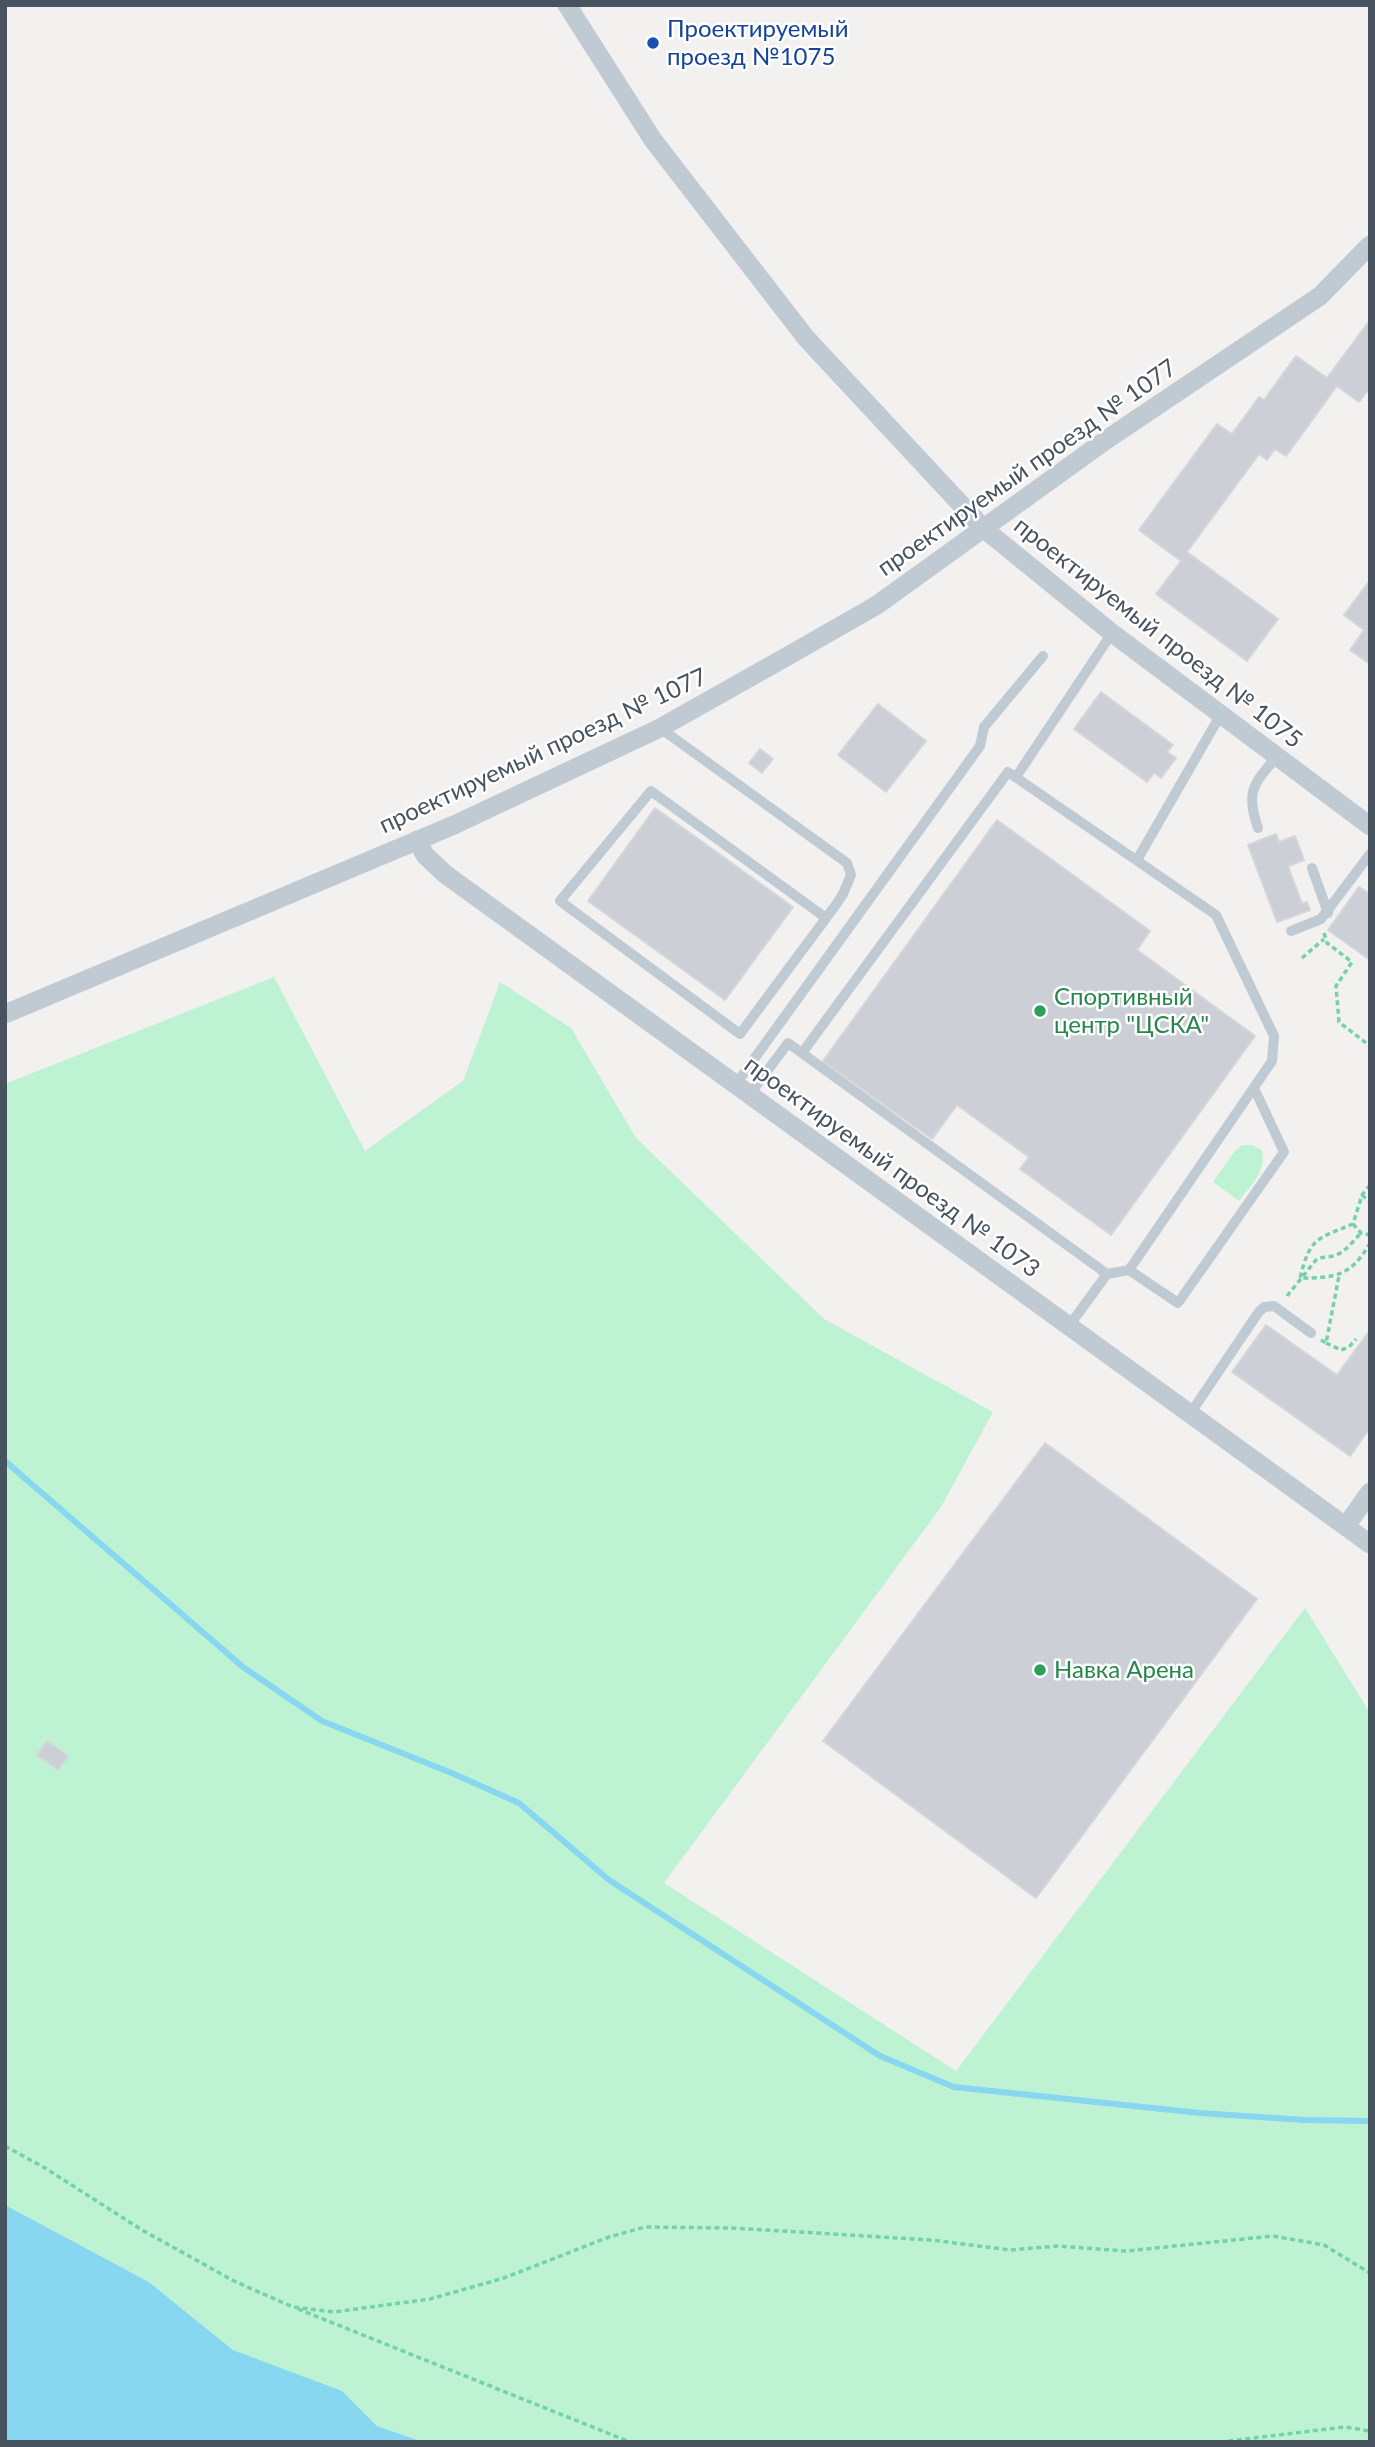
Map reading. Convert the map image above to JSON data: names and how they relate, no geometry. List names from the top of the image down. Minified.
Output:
{"streets":{"street":["проектируемый проезд № 1077","проектируемый проезд № 1075","проектируемый проезд № 1073"]},"crossings":[["проектируемый проезд № 1077","проектируемый проезд № 1075"],["проектируемый проезд № 1077","проектируемый проезд № 1073"]],"places":["Проектируемый проезд №1075","Спортивный центр \"ЦСКА\"","Навка Арена"]}
